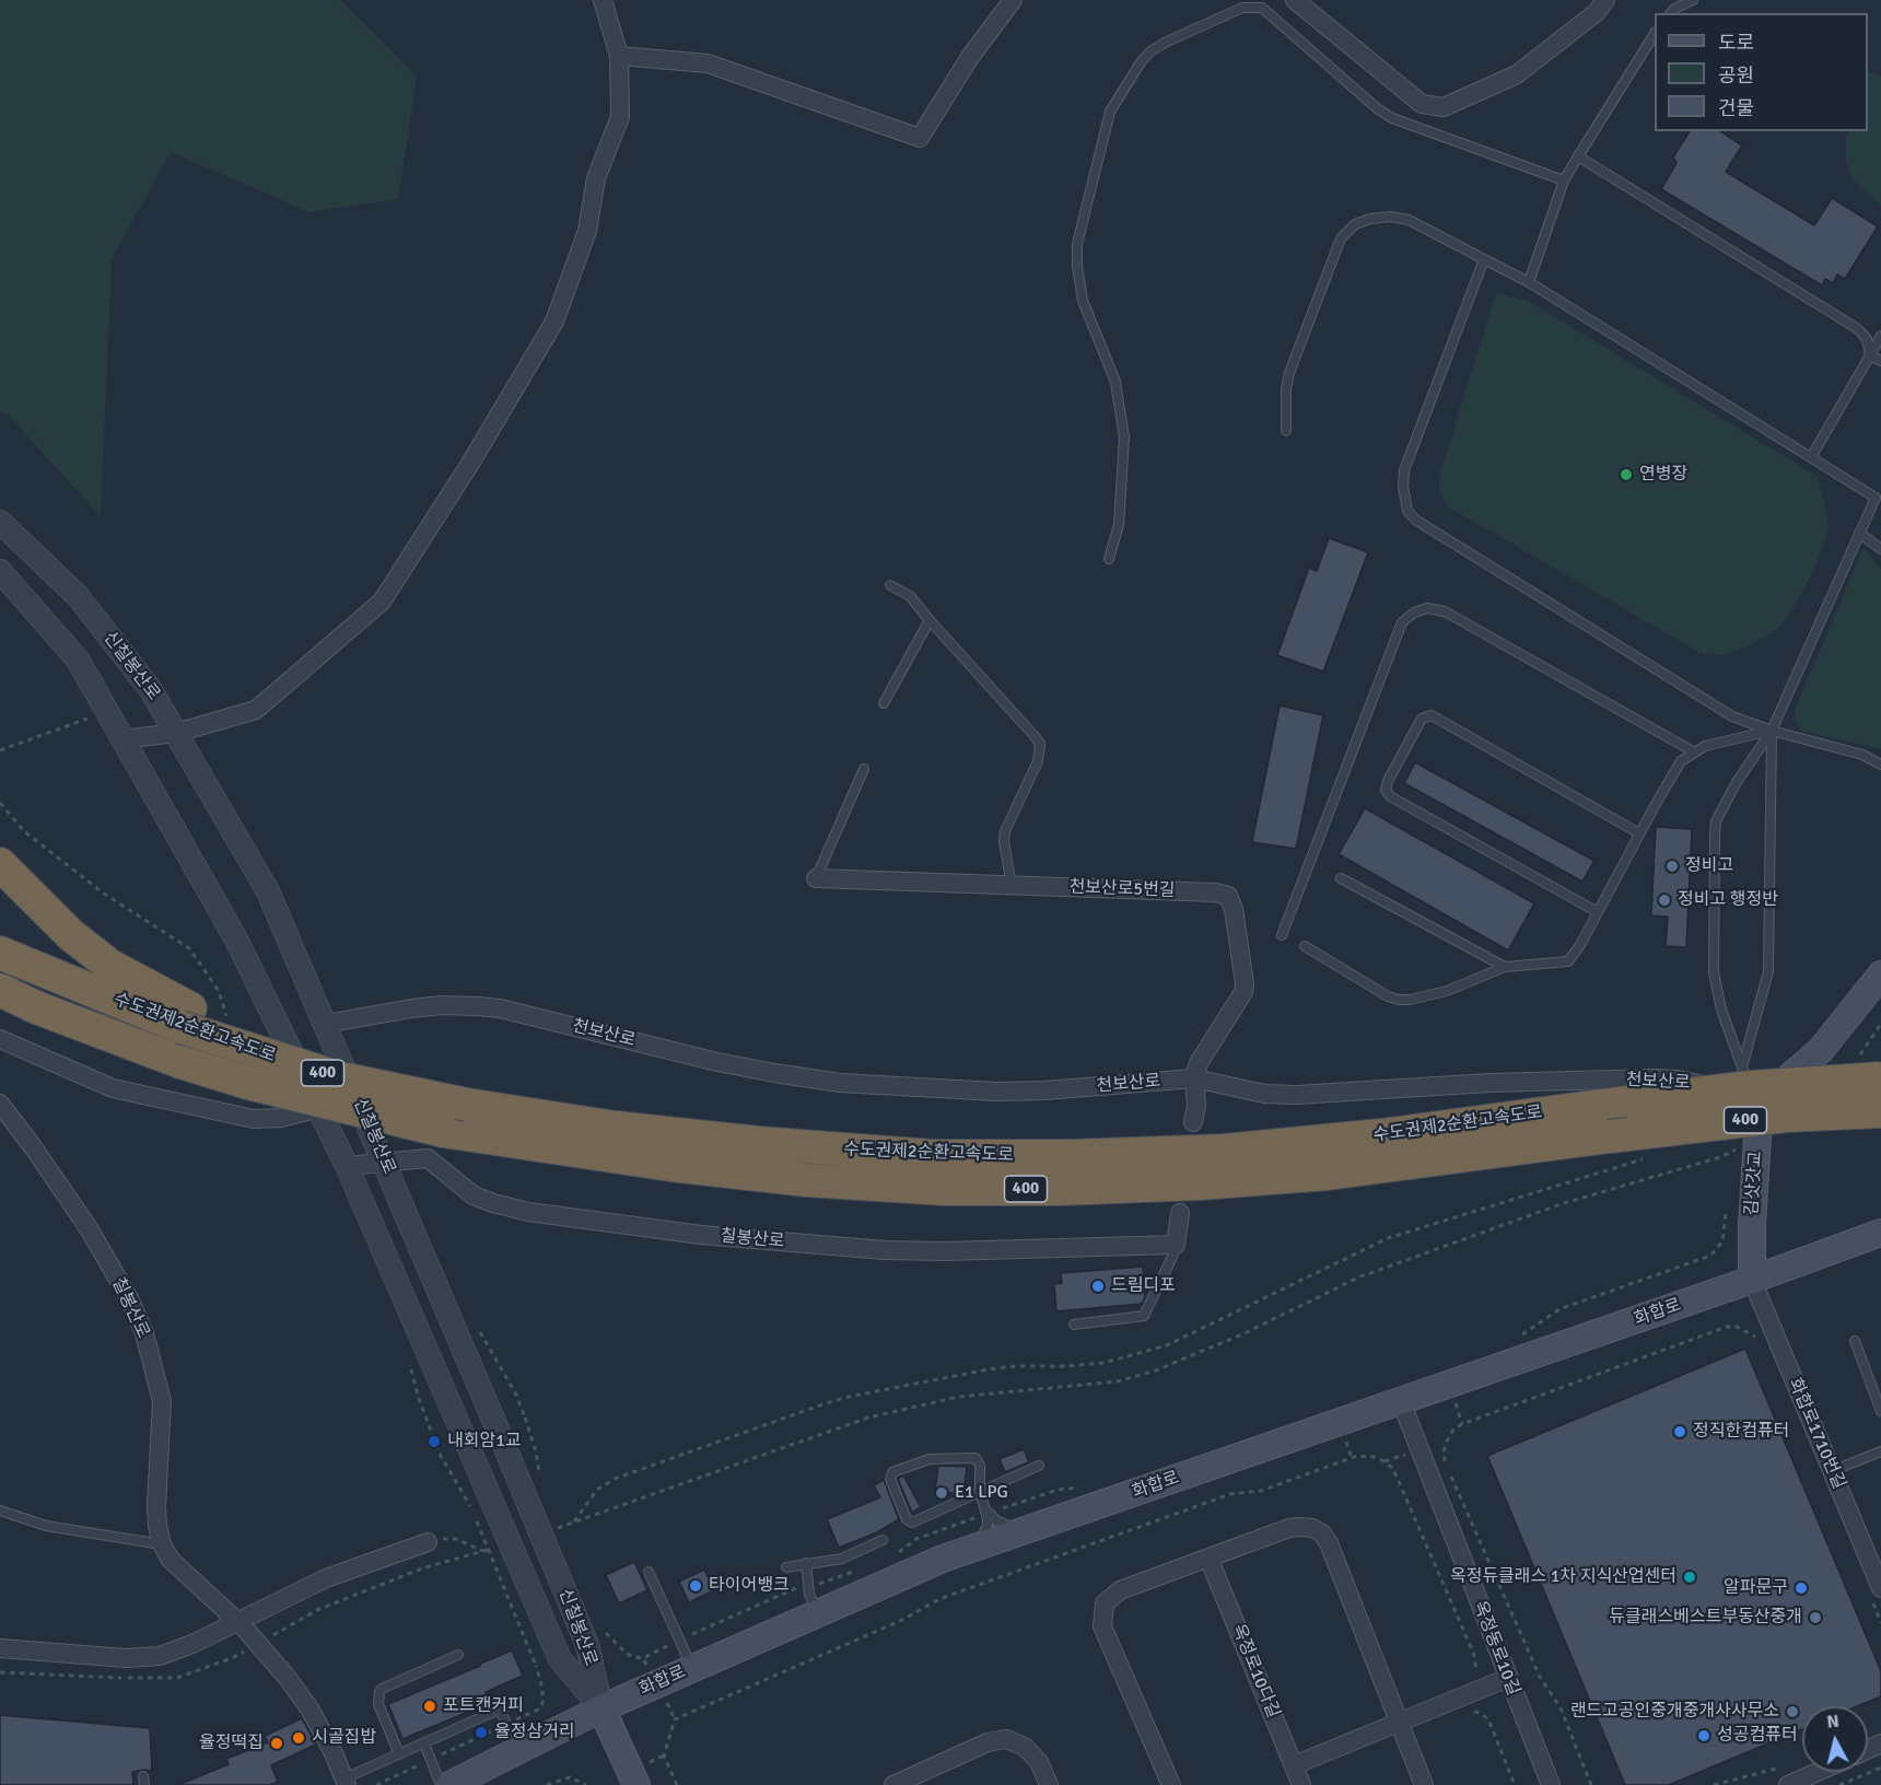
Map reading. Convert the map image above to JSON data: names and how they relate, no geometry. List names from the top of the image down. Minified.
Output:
{"streets":{"highway":["수도권제2순환고속도로","400"],"main road":["김삿갓교","화합로"],"street":["신칠봉산로","천보산로5번길","천보산로","칠봉산로","화합로1710번길","옥정동로10길","옥정로10다길"]},"crossings":[["신칠봉산로","천보산로"],["신칠봉산로","칠봉산로"],["신칠봉산로","화합로"],["천보산로5번길","천보산로"],["천보산로","김삿갓교"],["김삿갓교","화합로"],["김삿갓교","화합로1710번길"],["화합로","화합로1710번길"],["화합로","옥정동로10길"]],"places":["연병장","정비고","정비고 행정반","드림디포","정직한컴퓨터","내회암1교","E1 LPG","옥정듀클래스 1차 지식산업센터","타이어뱅크","알파문구","듀클래스베스트부동산중개","포트캔커피","랜드고공인중개중개사사무소","율정삼거리","성공컴퓨터","시골집밥","율정떡집"],"legend":["도로","공원","건물"],"north":"top"}
